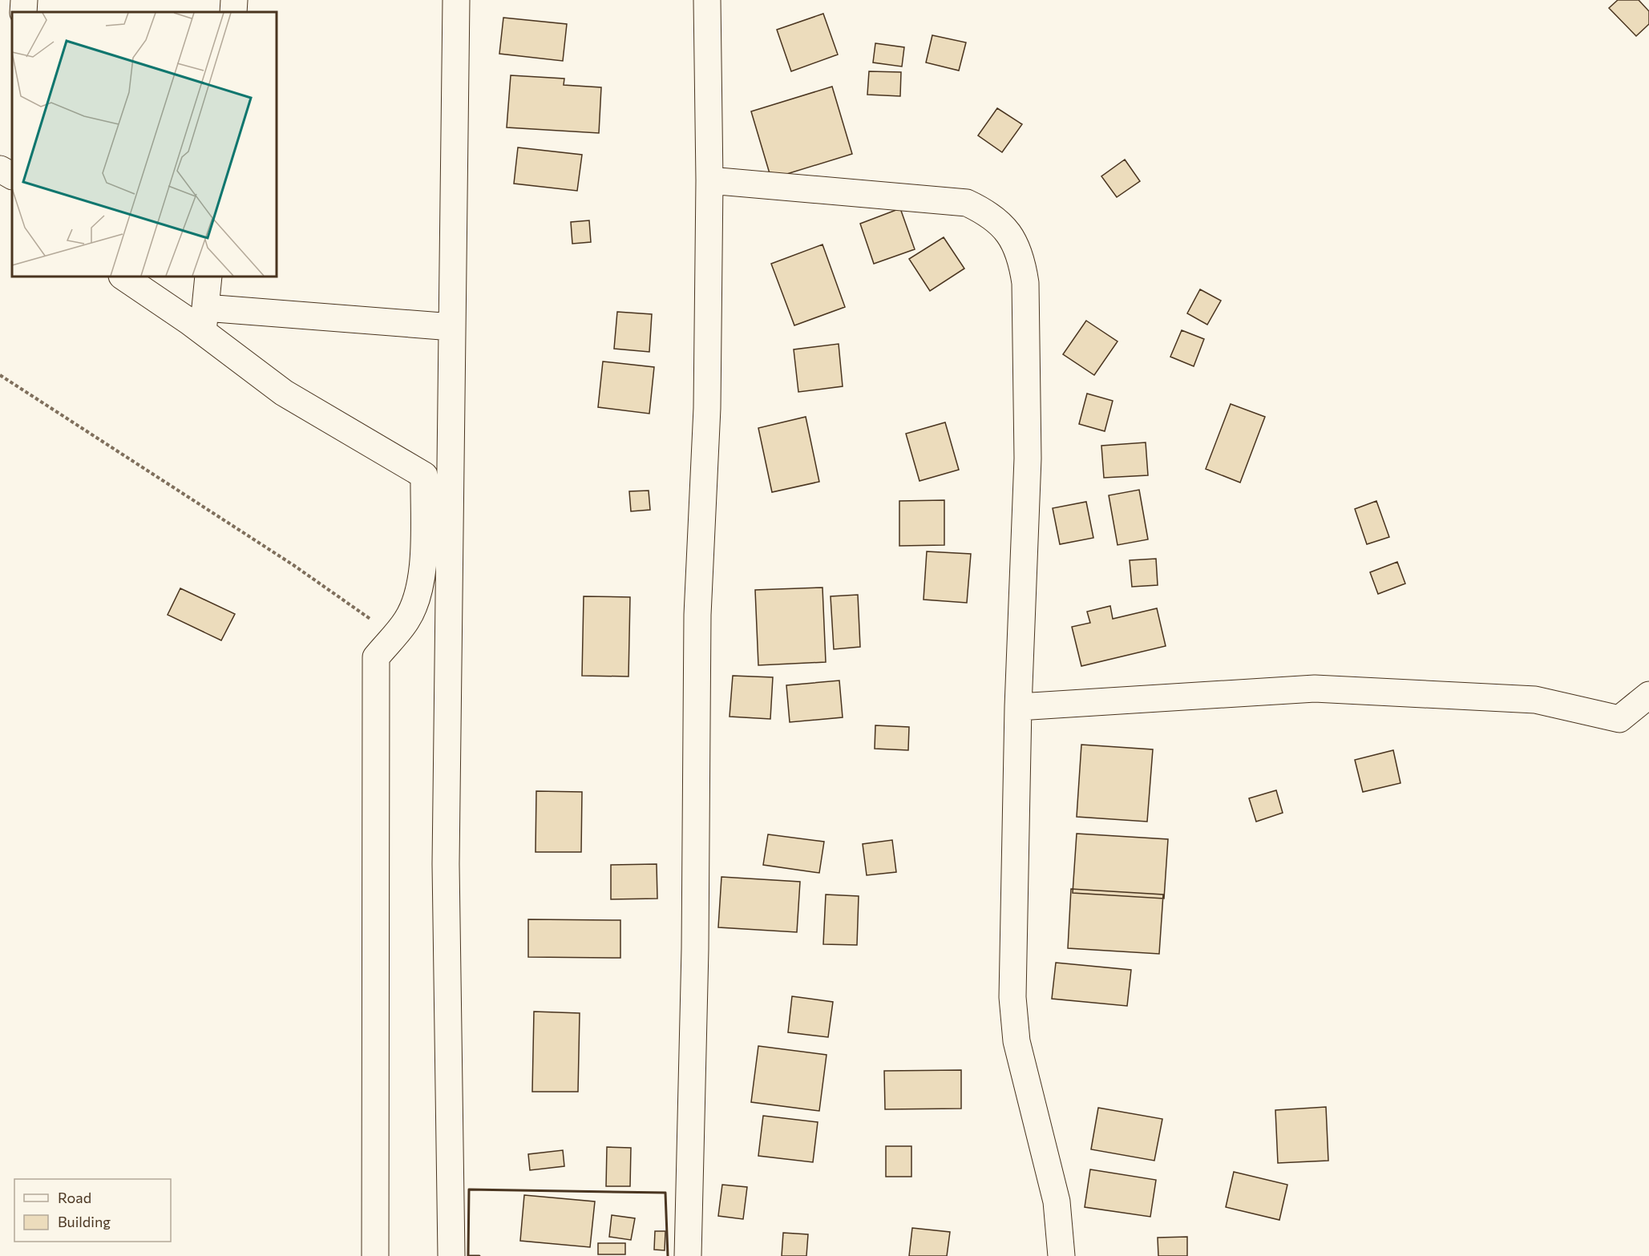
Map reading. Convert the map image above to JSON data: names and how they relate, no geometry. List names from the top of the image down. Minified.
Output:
{"legend":["Road","Building"]}
